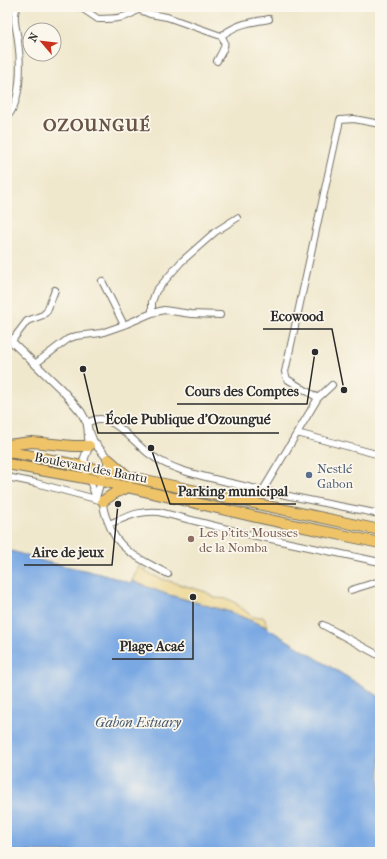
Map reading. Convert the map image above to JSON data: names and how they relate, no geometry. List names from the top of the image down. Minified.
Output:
{"streets":{"highway":["Boulevard des Bantu"]},"districts":["OZOUNGUÉ"],"water":["Gabon Estuary"],"places":["Cours des Comptes","École Publique d'Ozoungué","Ecowood","Parking municipal","Nestlé Gabon","Aire de jeux","Les p’tits Mousses de la Nomba","Plage Acaé"],"north":"top left"}
